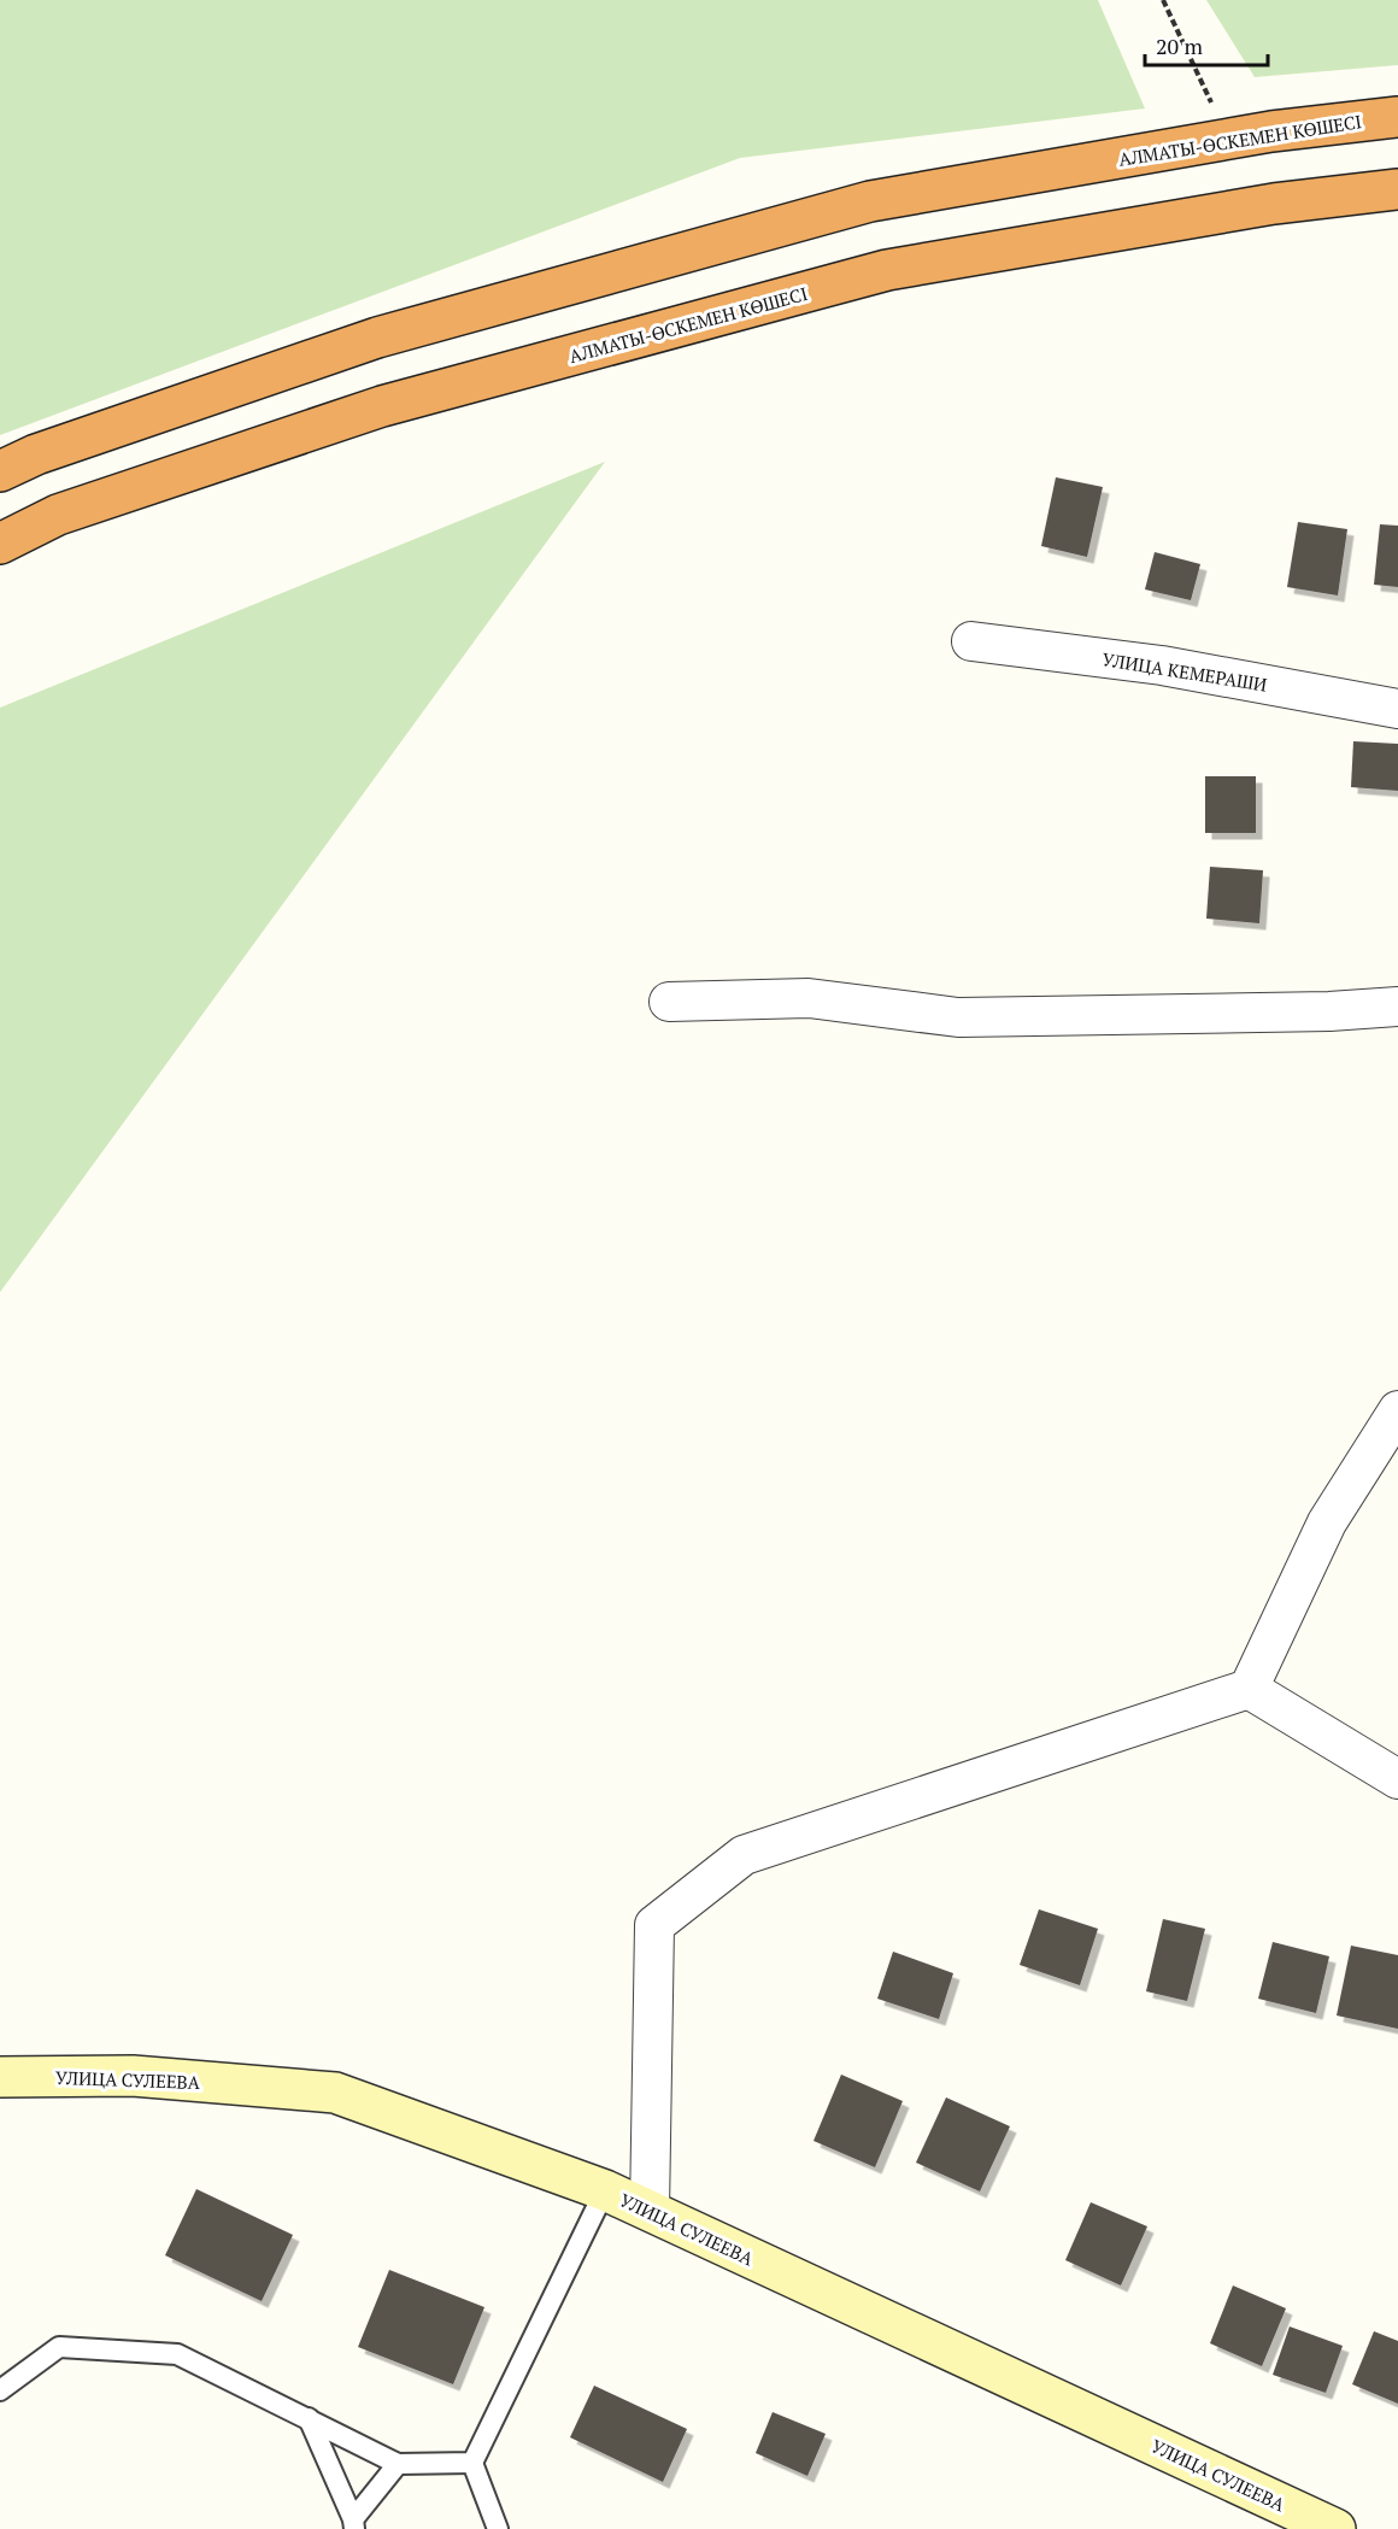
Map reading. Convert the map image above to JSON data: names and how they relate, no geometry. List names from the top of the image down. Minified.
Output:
{"streets":{"highway":["АЛМАТЫ-ӨСКЕМЕН КӨШЕСІ"],"main road":["УЛИЦА СУЛЕЕВА"],"street":["УЛИЦА КЕМЕРАШИ"]},"scale_bar":"20 m"}
